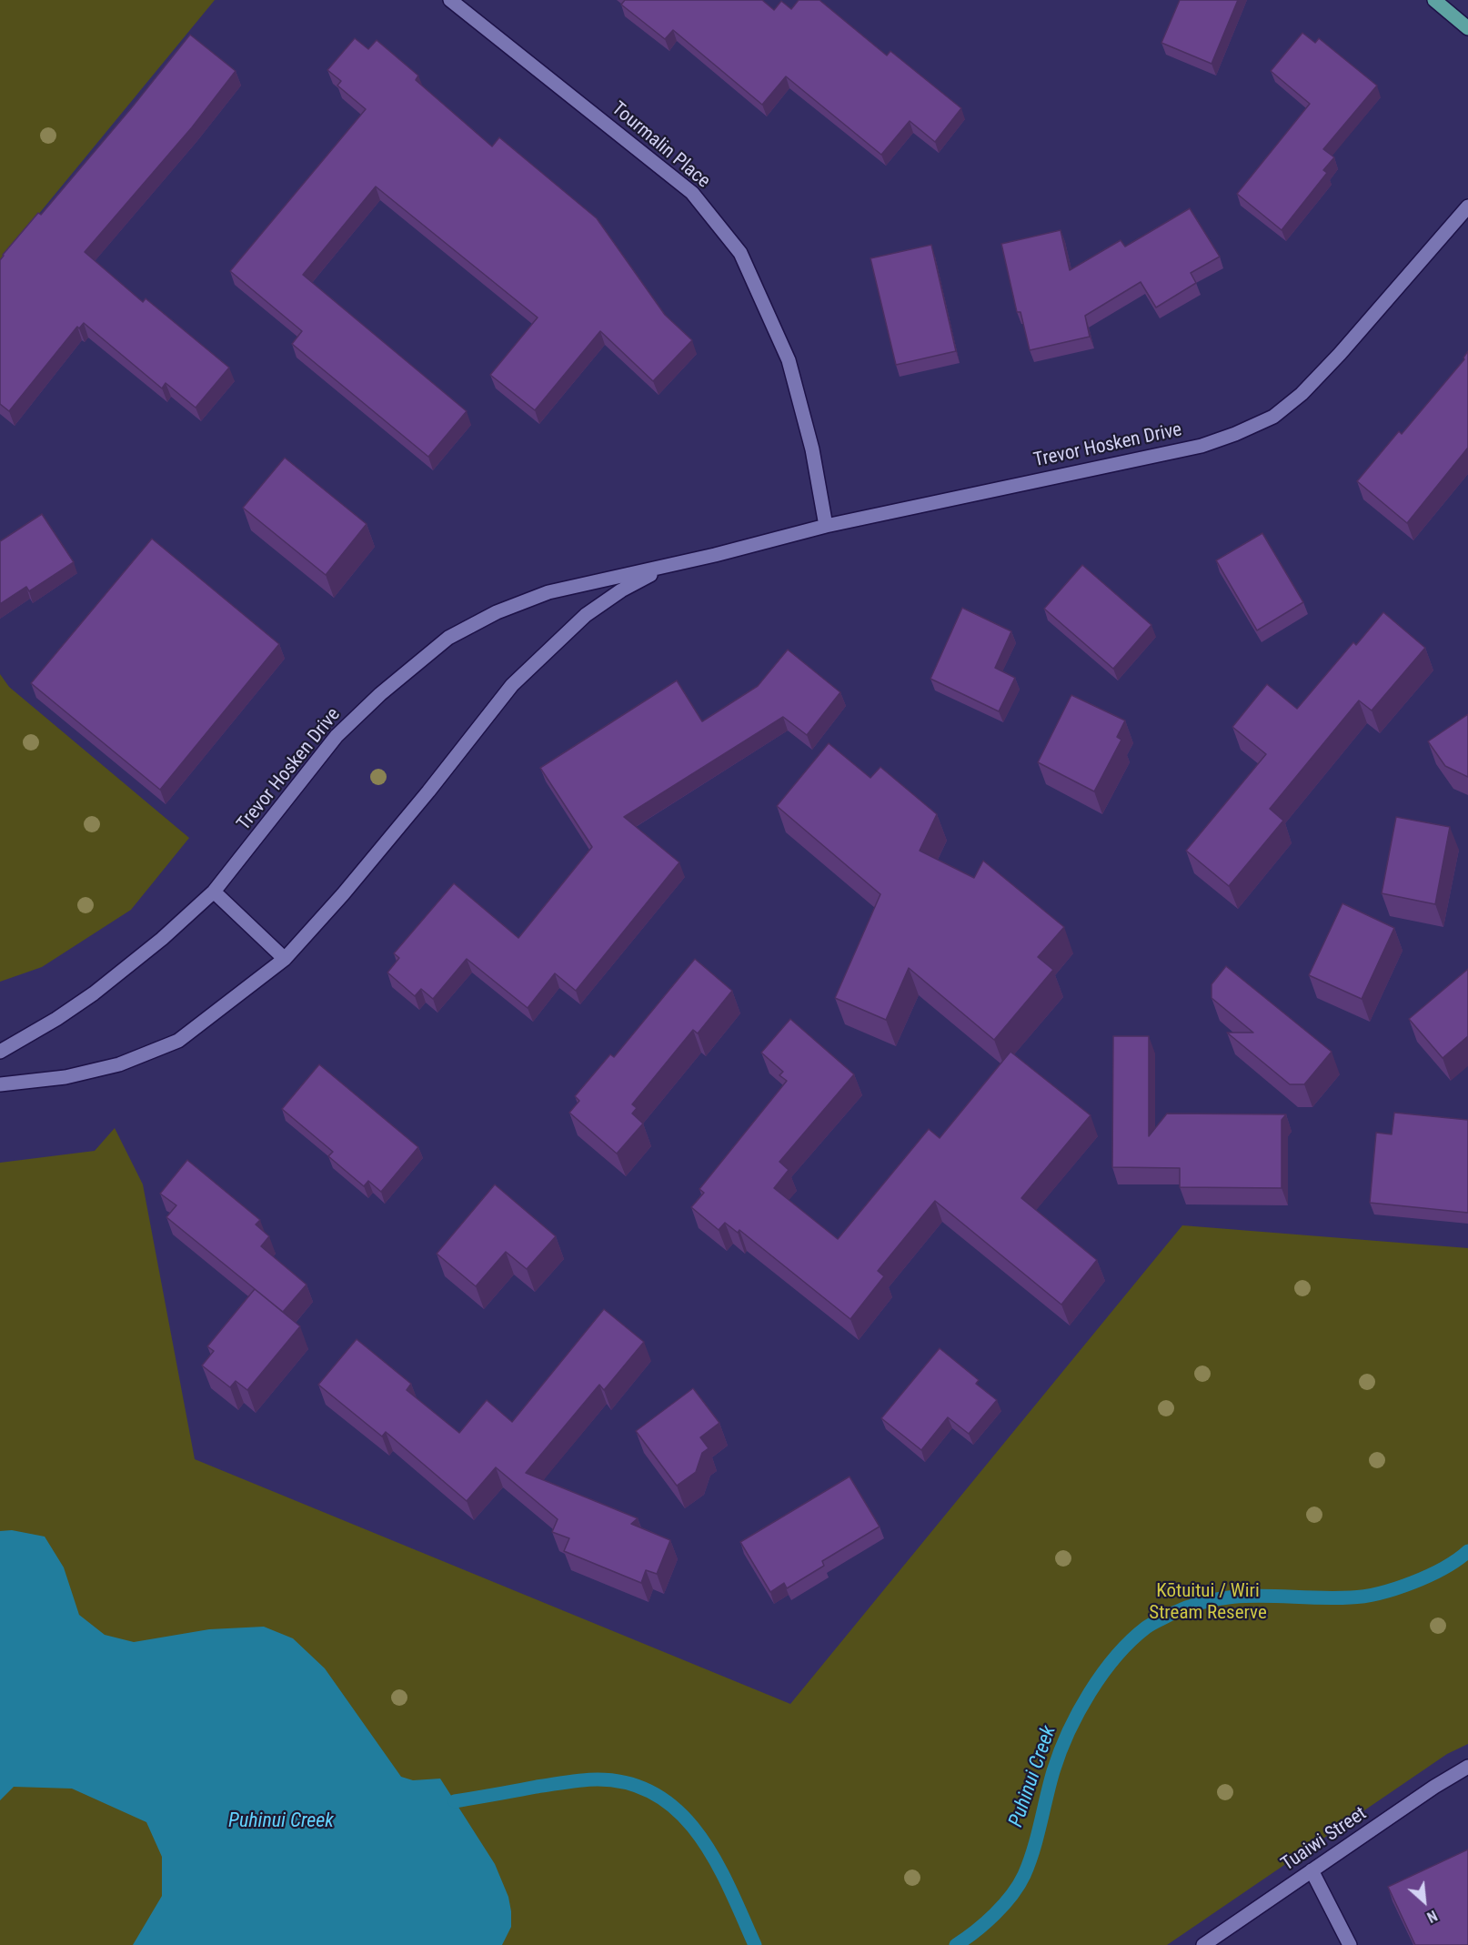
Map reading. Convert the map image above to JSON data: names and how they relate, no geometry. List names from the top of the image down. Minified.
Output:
{"streets":{"street":["Tourmalin Place","Trevor Hosken Drive","Tuaiwi Street"]},"crossings":[["Tourmalin Place","Trevor Hosken Drive"]],"water":["Puhinui Creek"],"parks":["Kōtuitui / Wiri Stream Reserve"],"north":"bottom right"}
